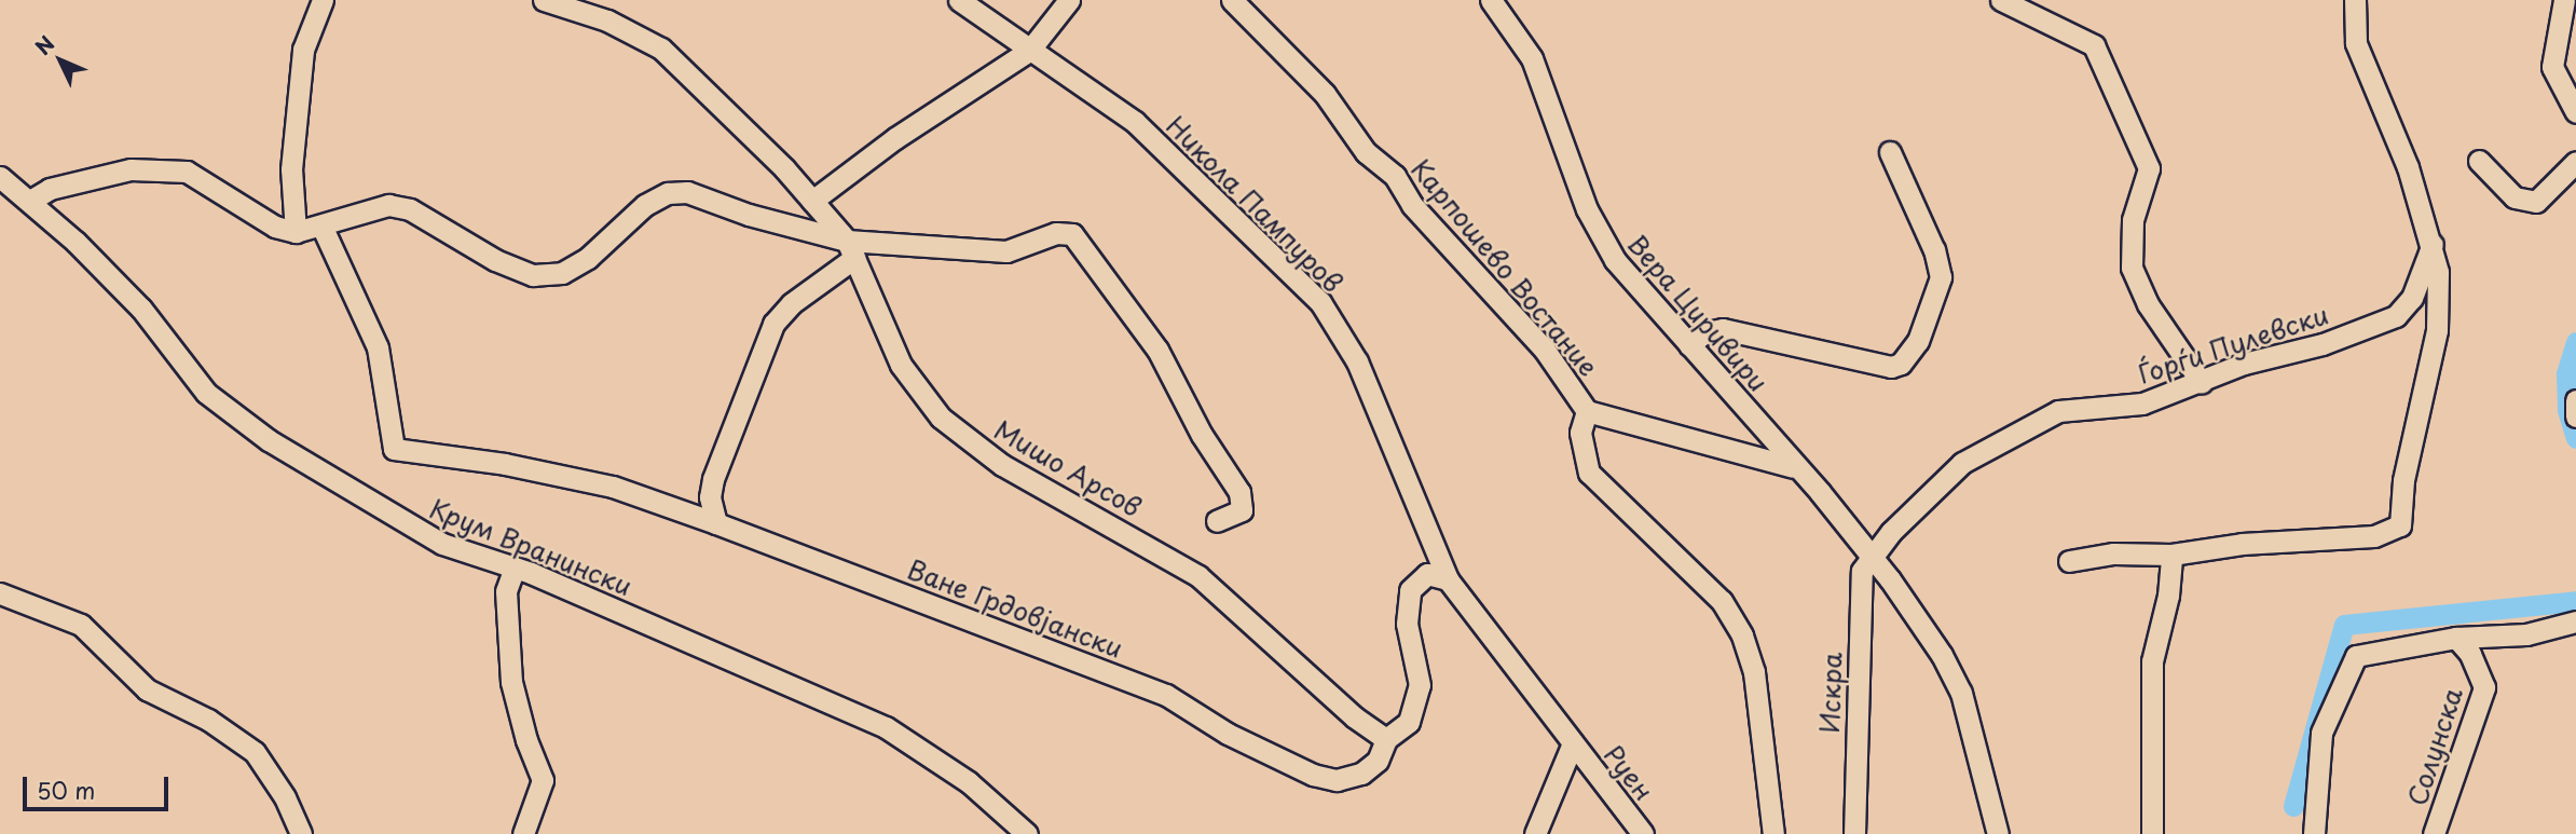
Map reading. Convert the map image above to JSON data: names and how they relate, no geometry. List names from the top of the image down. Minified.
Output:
{"streets":{"street":["Никола Пампуров","Карпошево Востание","Вера Циривири","Ѓорѓи Пулевски","Мишо Арсов","Крум Вранински","Ване Грдовјански","Искра","Солунска","Руен"]},"crossings":[["Никола Пампуров","Ване Грдовјански"],["Никола Пампуров","Руен"],["Вера Циривири","Ѓорѓи Пулевски"],["Вера Циривири","Искра"],["Ѓорѓи Пулевски","Искра"],["Мишо Арсов","Ване Грдовјански"]],"scale_bar":"50 m","north":"top left"}
